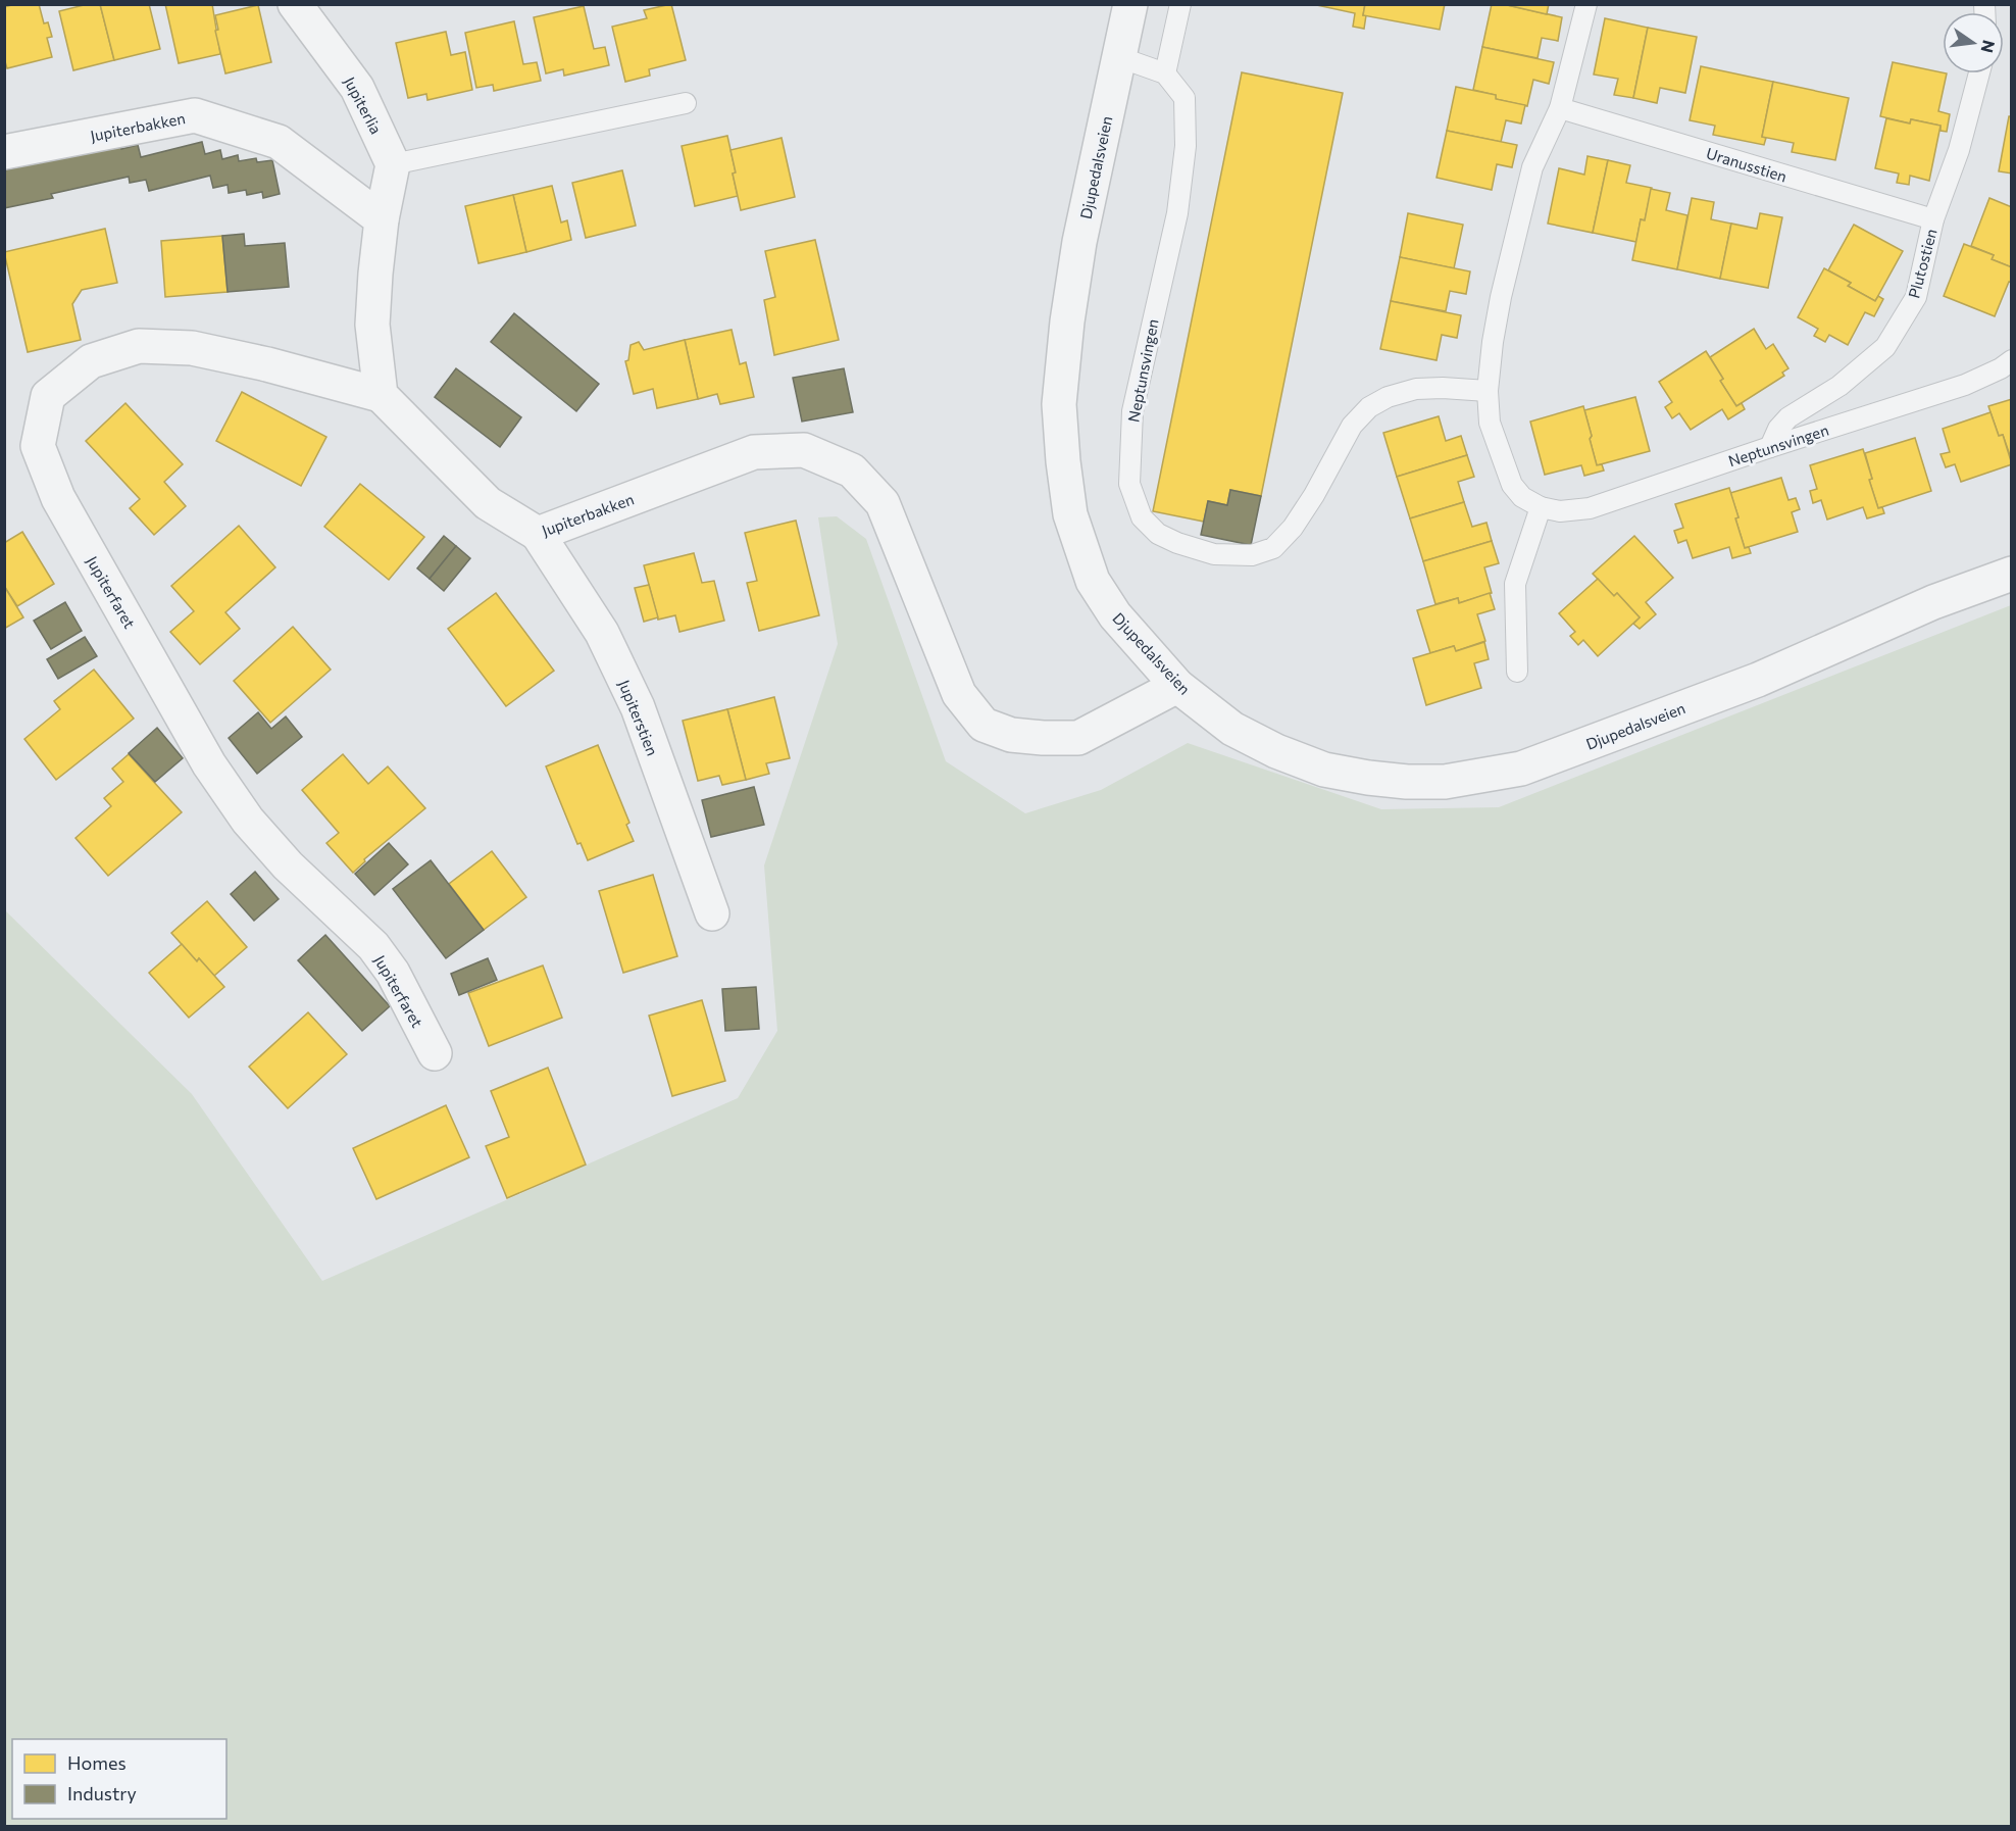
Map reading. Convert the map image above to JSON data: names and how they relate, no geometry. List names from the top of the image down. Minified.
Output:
{"streets":{"street":["Jupiterlia","Jupiterbakken","Djupedalsveien","Jupiterfaret","Jupiterstien"],"lane":["Uranusstien","Plutostien","Neptunsvingen"]},"crossings":[["Jupiterbakken","Djupedalsveien"],["Jupiterbakken","Jupiterfaret"],["Jupiterbakken","Jupiterstien"],["Uranusstien","Plutostien"],["Plutostien","Neptunsvingen"]],"legend":["Homes","Industry"],"north":"right"}
